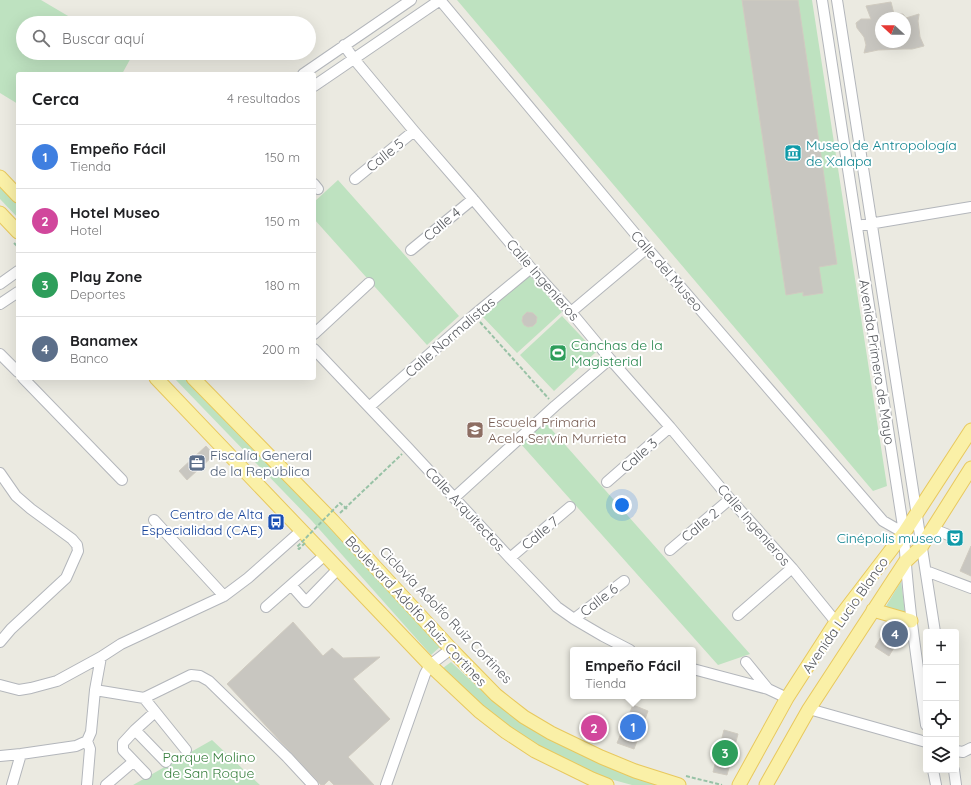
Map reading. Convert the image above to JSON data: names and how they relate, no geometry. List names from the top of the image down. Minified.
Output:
{"streets":{"main road":["Boulevard Adolfo Ruiz Cortines","Avenida Lucio Blanco"],"street":["Calle 5","Calle 4","Calle del Museo","Calle Ingenieros","Calle Normalistas","Avenida Primero de Mayo","Calle 3","Calle Arquitectos","Calle 2","Calle 7","Calle 6"]},"crossings":[["Calle 5","Calle Ingenieros"],["Calle 4","Calle Ingenieros"],["Calle del Museo","Avenida Primero de Mayo"],["Calle del Museo","Avenida Lucio Blanco"],["Calle Ingenieros","Calle Normalistas"],["Calle Ingenieros","Calle 3"],["Calle Ingenieros","Calle 2"],["Calle Ingenieros","Avenida Lucio Blanco"],["Calle Normalistas","Calle Arquitectos"],["Avenida Primero de Mayo","Avenida Lucio Blanco"],["Calle Arquitectos","Calle 7"],["Calle Arquitectos","Calle 6"]],"parks":["Parque Molino de San Roque"],"places":{"museum":["Museo de Antropología de Xalapa"],"sports":["Canchas de la Magisterial"],"school or university":["Escuela Primaria Acela Servín Murrieta"],"office":["Fiscalía General de la República"],"bus stop":["Centro de Alta Especialidad (CAE)"],"theatre":["Cinépolis museo"]},"north":"left","page":{"search":"Buscar aquí","heading":["Cerca","4 resultados"],"list":[{"mark":"1","name":"Empeño Fácil","note":"Tienda","value":"150 m"},{"mark":"2","name":"Hotel Museo","note":"Hotel","value":"150 m"},{"mark":"3","name":"Play Zone","note":"Deportes","value":"180 m"},{"mark":"4","name":"Banamex","note":"Banco","value":"200 m"}],"pins":["4","1","2","3"],"map_buttons":["+","−"],"popup":["Empeño Fácil","Tienda"]}}
